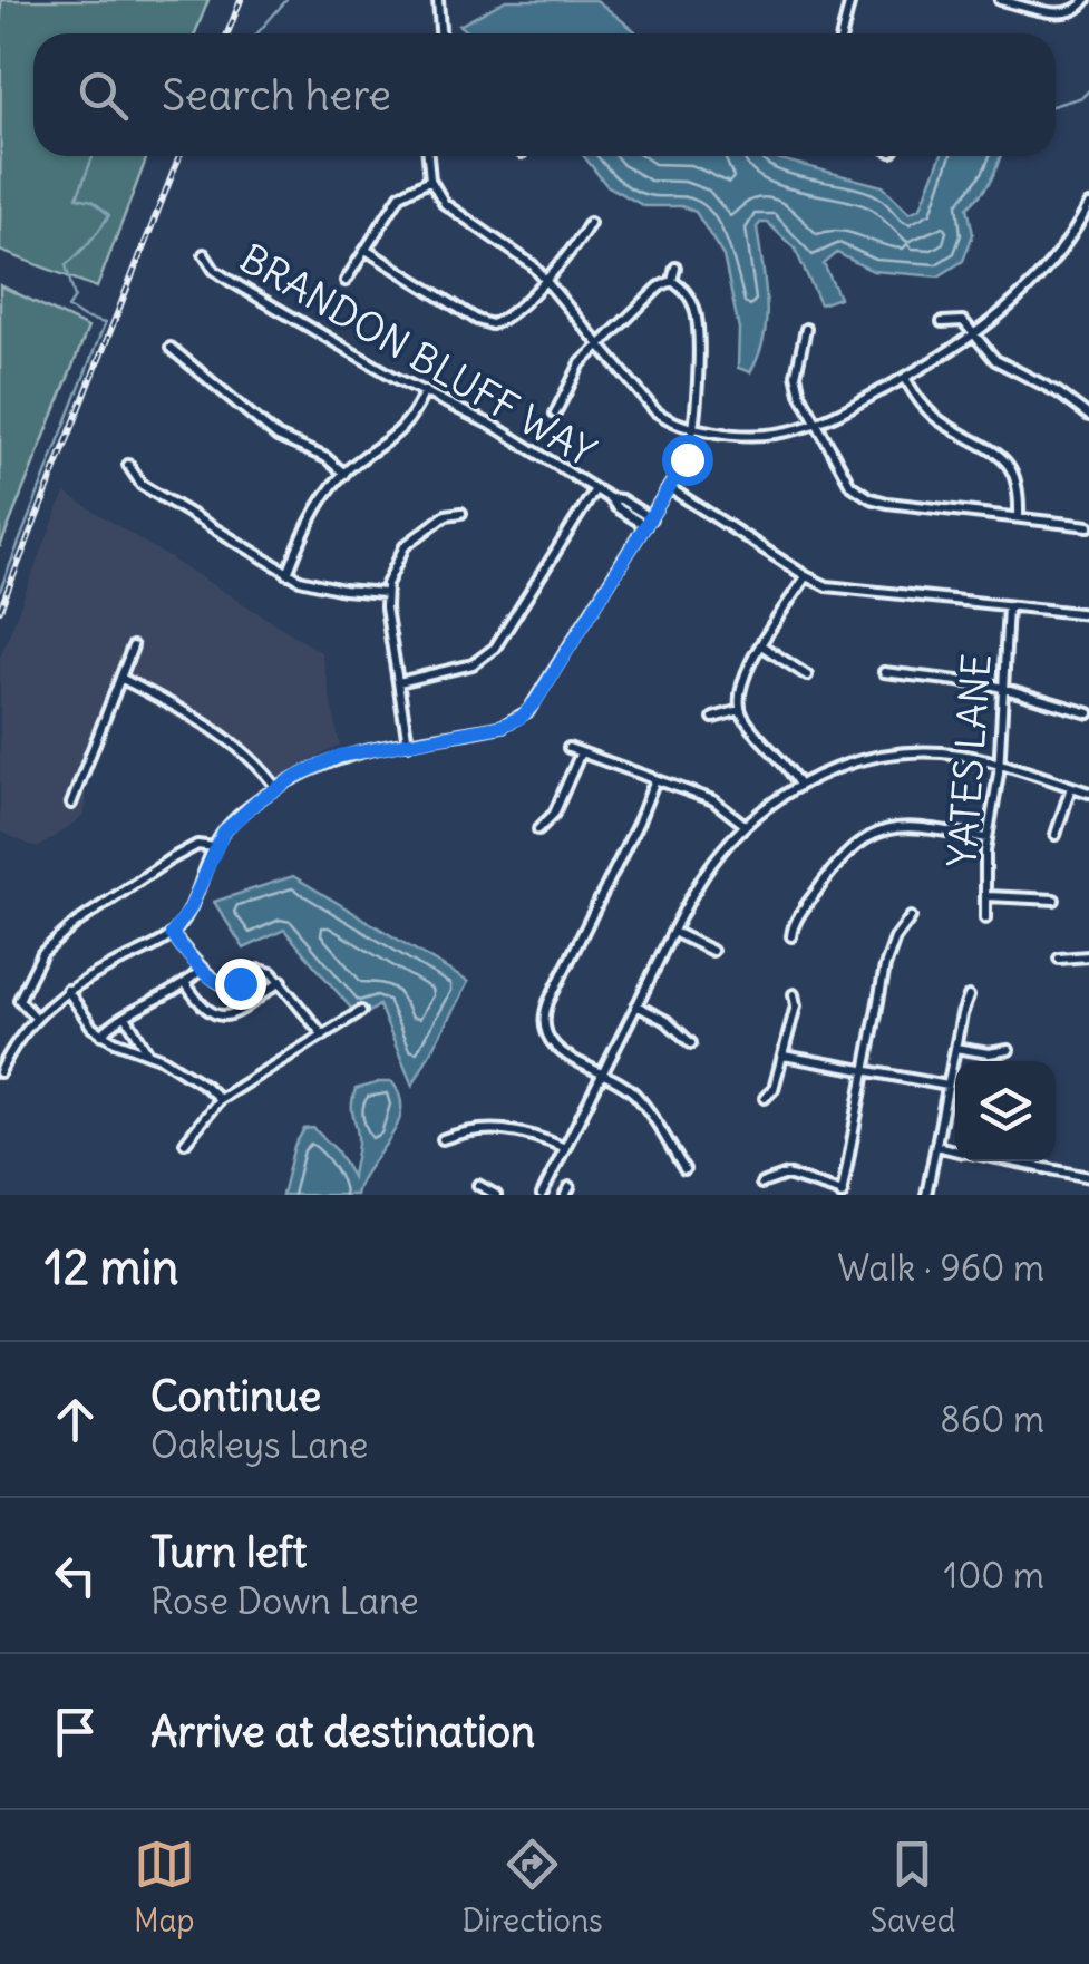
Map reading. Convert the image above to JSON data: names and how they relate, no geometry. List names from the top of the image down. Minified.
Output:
{"streets":{"street":["BRANDON BLUFF WAY","YATES LANE"]},"page":{"search":"Search here","heading":["12 min","Walk · 960 m"],"list":[["Continue","Oakleys Lane","860 m"],["Turn left","Rose Down Lane","100 m"],"Arrive at destination"],"nav":["Map","Directions","Saved"]}}
